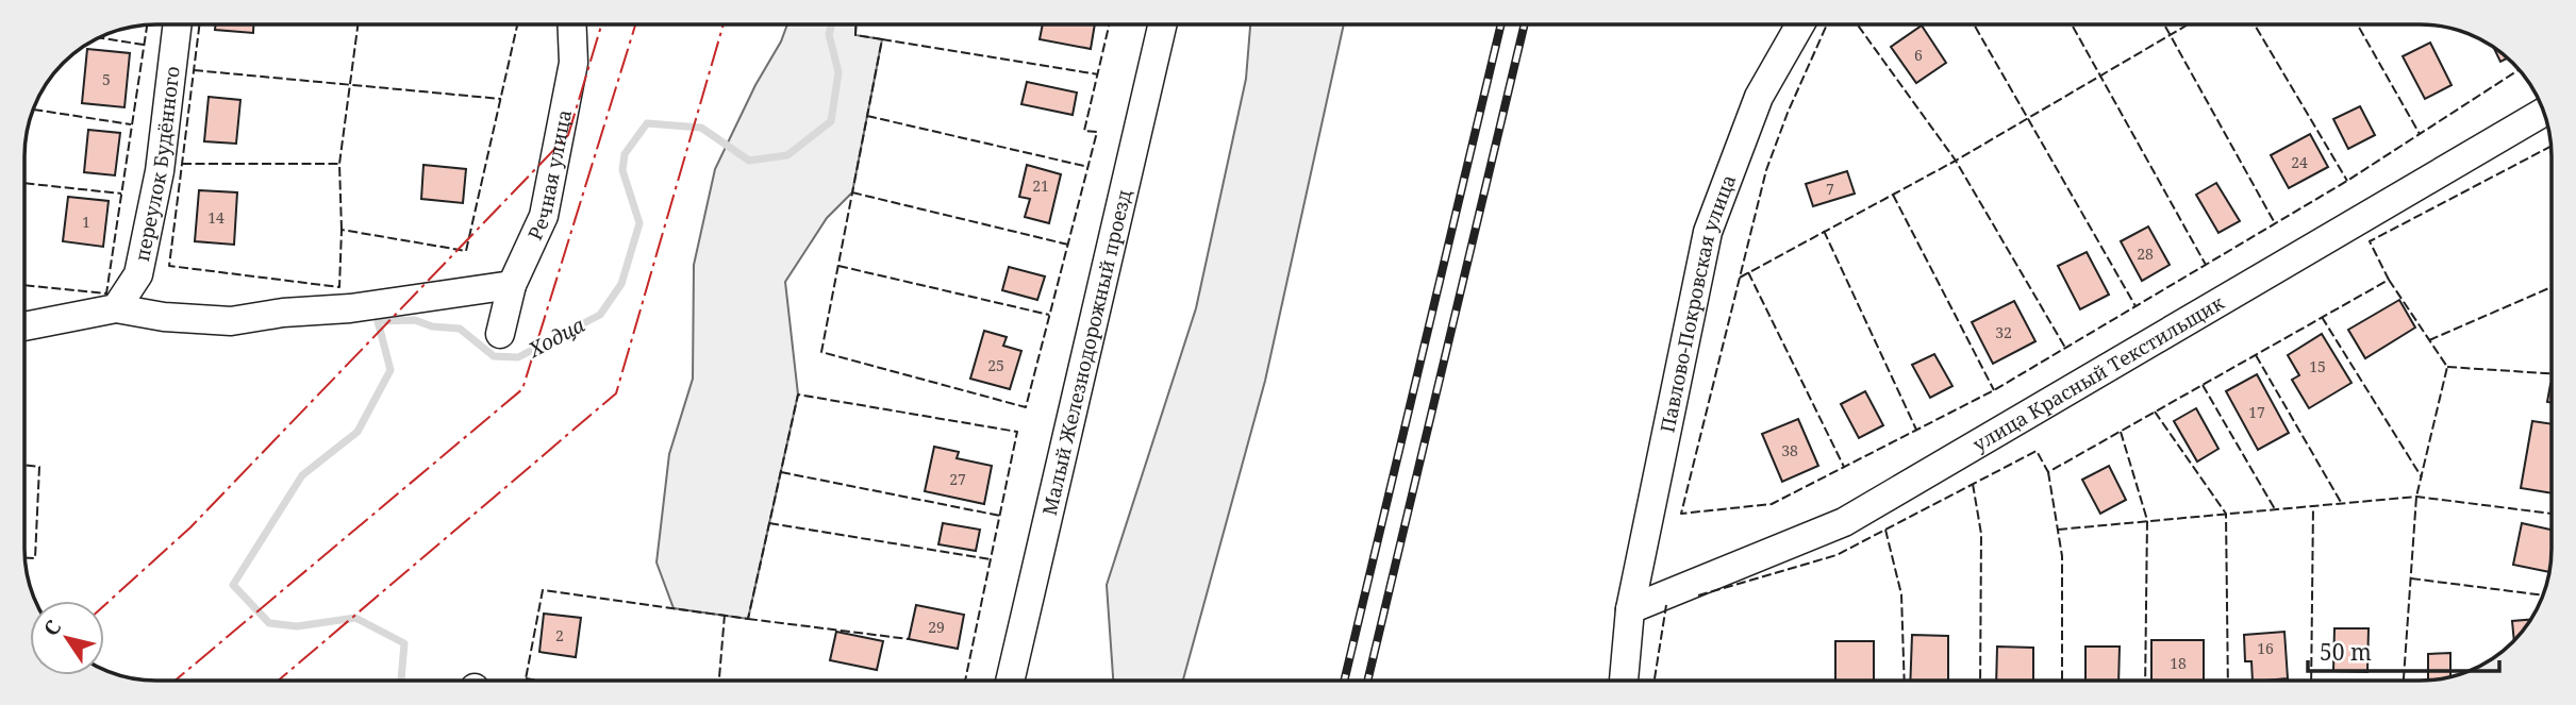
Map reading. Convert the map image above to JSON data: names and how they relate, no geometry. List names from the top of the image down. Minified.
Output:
{"streets":{"street":["переулок Будённого","Речная улица","Павлово-Покровская улица","Малый Железнодорожный проезд","улица Красный Текстильщик"]},"crossings":[["Павлово-Покровская улица","улица Красный Текстильщик"]],"water":["Ходца"],"house_numbers":["6","5","24","21","7","14","1","28","32","25","15","17","38","27","29","2","16","18"],"scale_bar":"50 m","north":"top left"}
